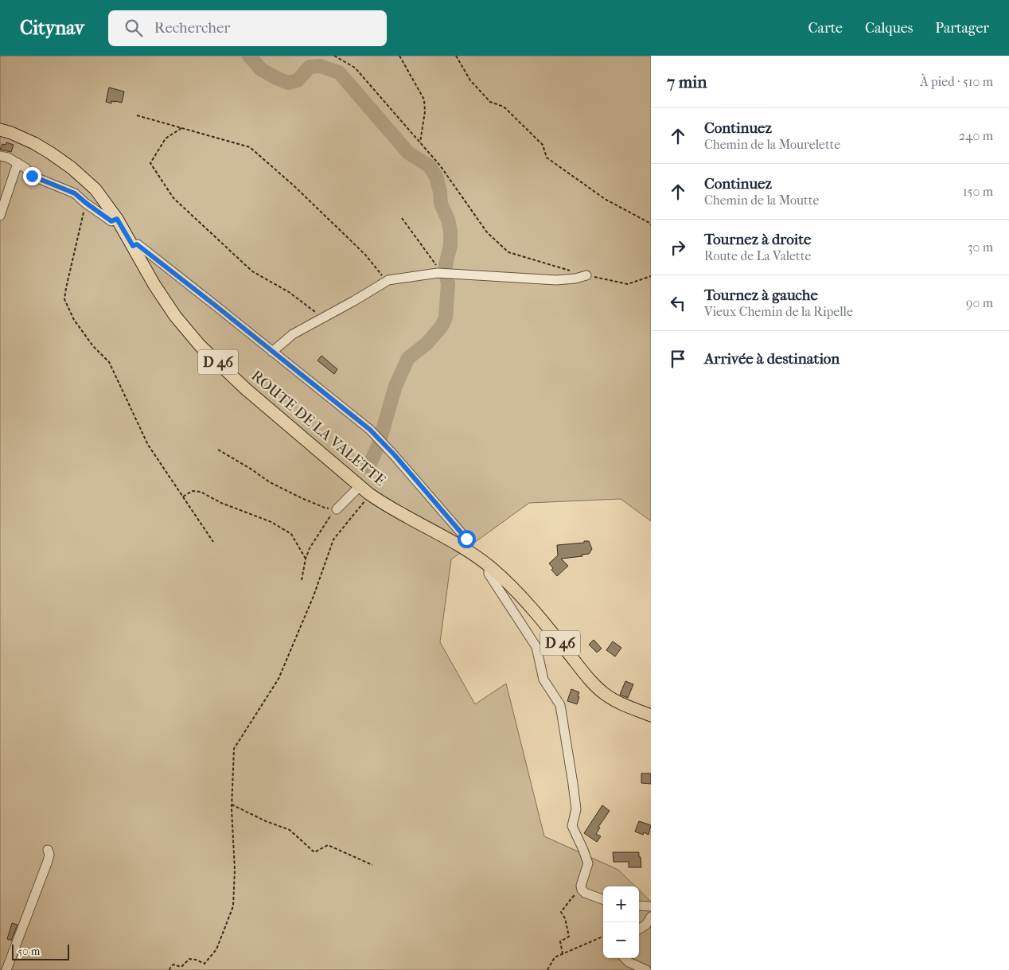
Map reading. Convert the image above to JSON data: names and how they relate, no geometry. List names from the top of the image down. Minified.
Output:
{"streets":{"main road":["D 46","ROUTE DE LA VALETTE"]},"crossings":[["D 46","ROUTE DE LA VALETTE"]],"scale_bar":"50 m","page":{"header":"Citynav","search":"Rechercher","nav":["Carte","Calques","Partager"],"heading":["7 min","À pied · 510 m"],"list":[["Continuez","Chemin de la Mourelette","240 m"],["Continuez","Chemin de la Moutte","150 m"],["Tournez à droite","Route de La Valette","30 m"],["Tournez à gauche","Vieux Chemin de la Ripelle","90 m"],"Arrivée à destination"],"map_buttons":["+","−"],"scale":"50 m"}}
